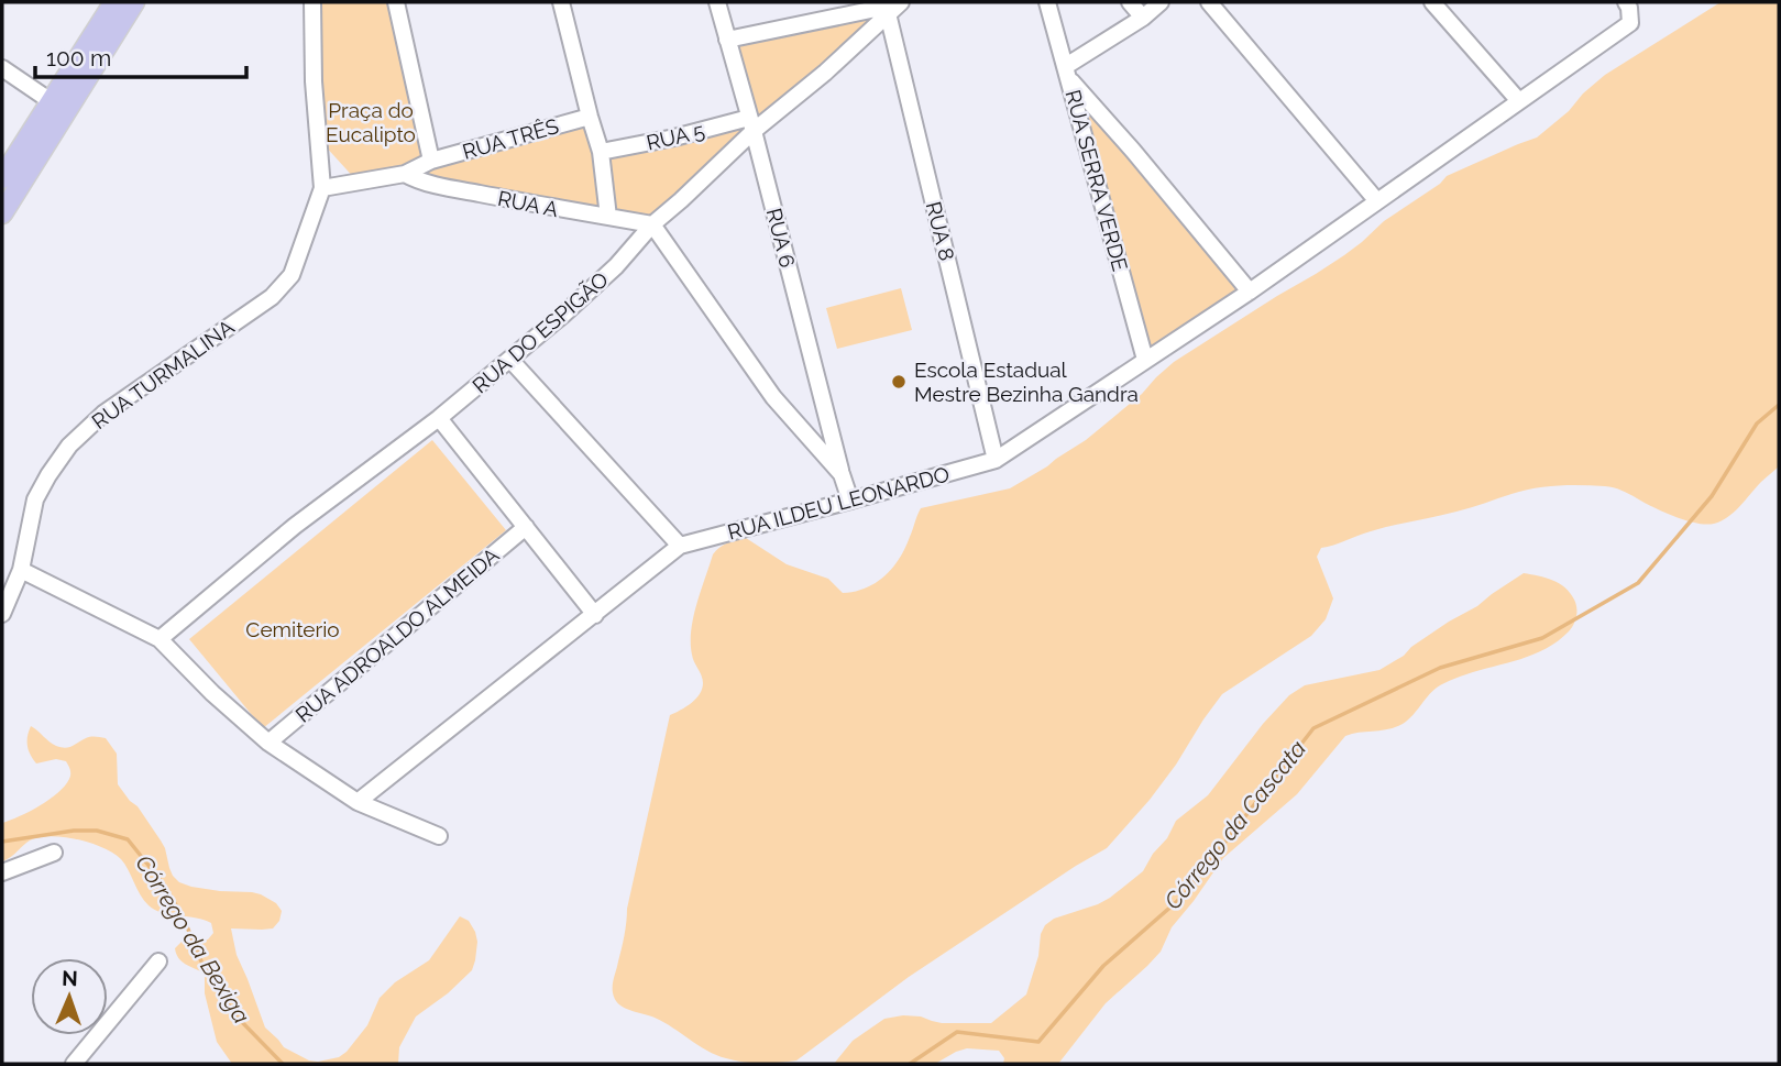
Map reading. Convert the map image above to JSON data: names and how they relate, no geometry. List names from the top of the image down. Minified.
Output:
{"streets":{"street":["RUA 5","RUA TRÊS","RUA SERRA VERDE","RUA A","RUA 8","RUA 6","RUA DO ESPIGÃO","RUA TURMALINA","RUA ILDEU LEONARDO","RUA ADROALDO ALMEIDA"]},"crossings":[["RUA 5","RUA 6"],["RUA 5","RUA DO ESPIGÃO"],["RUA SERRA VERDE","RUA ILDEU LEONARDO"],["RUA A","RUA DO ESPIGÃO"],["RUA 8","RUA DO ESPIGÃO"],["RUA 8","RUA ILDEU LEONARDO"],["RUA 6","RUA DO ESPIGÃO"]],"water":["Córrego da Cascata","Córrego da Bexiga"],"parks":["Praça do Eucalipto","Cemiterio"],"places":["Escola Estadual Mestre Bezinha Gandra"],"scale_bar":"100 m","north":"top"}
